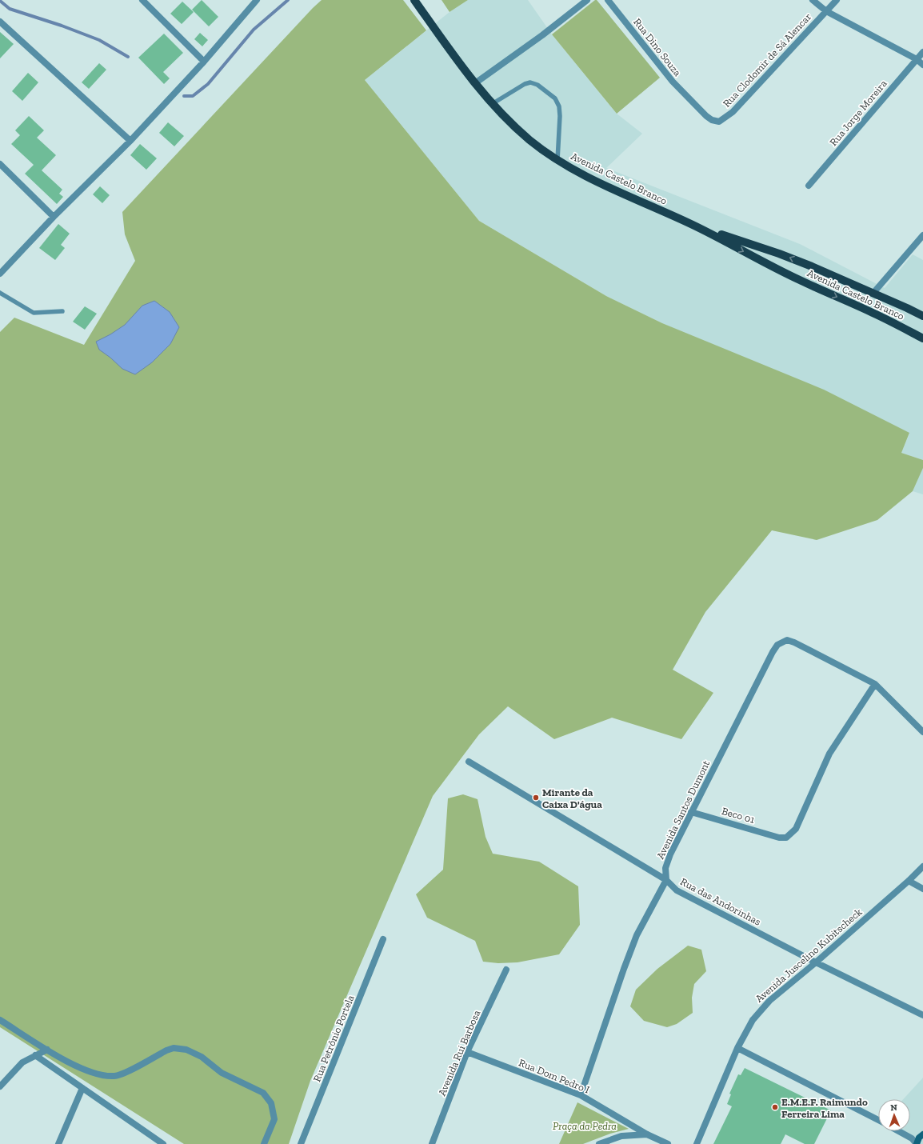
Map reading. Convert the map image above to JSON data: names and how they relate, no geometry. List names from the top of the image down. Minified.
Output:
{"streets":{"main road":["Avenida Castelo Branco"],"street":["Rua Dino Souza","Rua Clodomir de Sá Alencar","Rua Jorge Moreira","Avenida Santos Dumont","Beco 01","Rua das Andorinhas","Avenida Juscelino Kubitscheck","Rua Petrônio Portela","Avenida Rui Barbosa","Rua Dom Pedro I"]},"crossings":[["Rua Dino Souza","Rua Clodomir de Sá Alencar"],["Avenida Santos Dumont","Beco 01"],["Avenida Santos Dumont","Rua das Andorinhas"],["Avenida Santos Dumont","Rua Dom Pedro I"],["Rua das Andorinhas","Avenida Juscelino Kubitscheck"],["Avenida Rui Barbosa","Rua Dom Pedro I"]],"parks":["Praça da Pedra"],"places":["Mirante da Caixa D'água","E.M.E.F. Raimundo Ferreira Lima"],"north":"top"}
